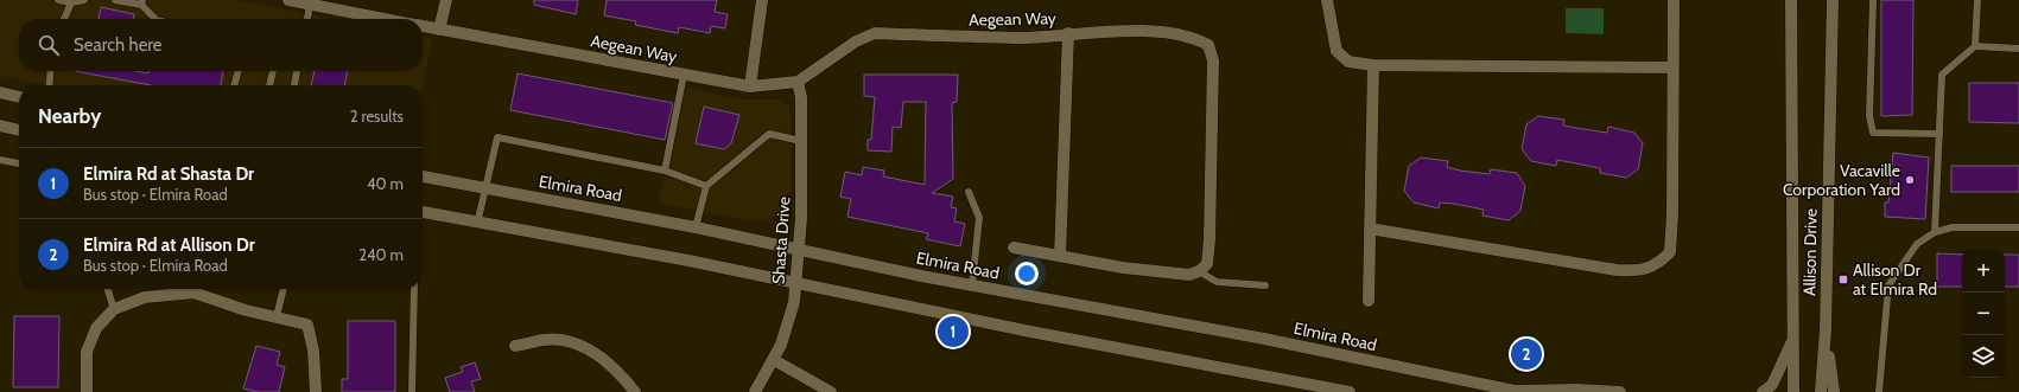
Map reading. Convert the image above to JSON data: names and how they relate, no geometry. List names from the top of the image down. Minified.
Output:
{"streets":{"street":["Aegean Way","Elmira Road","Shasta Drive","Allison Drive"]},"crossings":[["Aegean Way","Shasta Drive"],["Elmira Road","Shasta Drive"]],"places":{"other":["Vacaville Corporation Yard"],"transit":["Allison Dr at Elmira Rd"]},"page":{"search":"Search here","heading":["Nearby","2 results"],"list":[{"mark":"1","name":"Elmira Rd at Shasta Dr","note":"Bus stop · Elmira Road","value":"40 m"},{"mark":"2","name":"Elmira Rd at Allison Dr","note":"Bus stop · Elmira Road","value":"240 m"}],"map_buttons":["+","−"],"pins":["1","2"]}}
